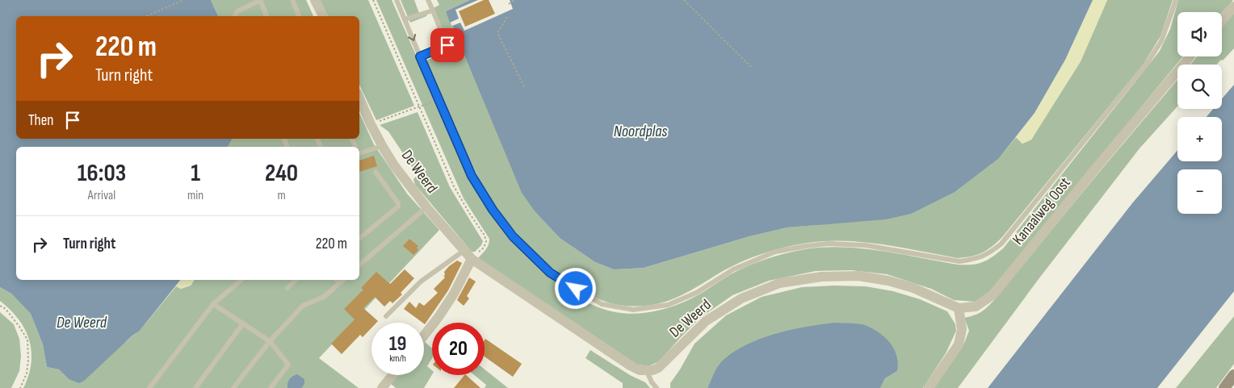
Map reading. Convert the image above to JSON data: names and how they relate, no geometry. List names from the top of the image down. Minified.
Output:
{"streets":{"street":["De Weerd","Kanaalweg Oost"]},"crossings":[["De Weerd","Kanaalweg Oost"]],"water":["Noordplas","De Weerd"],"page":{"map_buttons":["+","−"],"turn":["220 m","Turn right"],"then":"Then","eta":["16:03","Arrival","1","min","240","m"],"list":[{"name":"Turn right","value":"220 m"}],"speed":"19 km/h","limit":"20"}}
